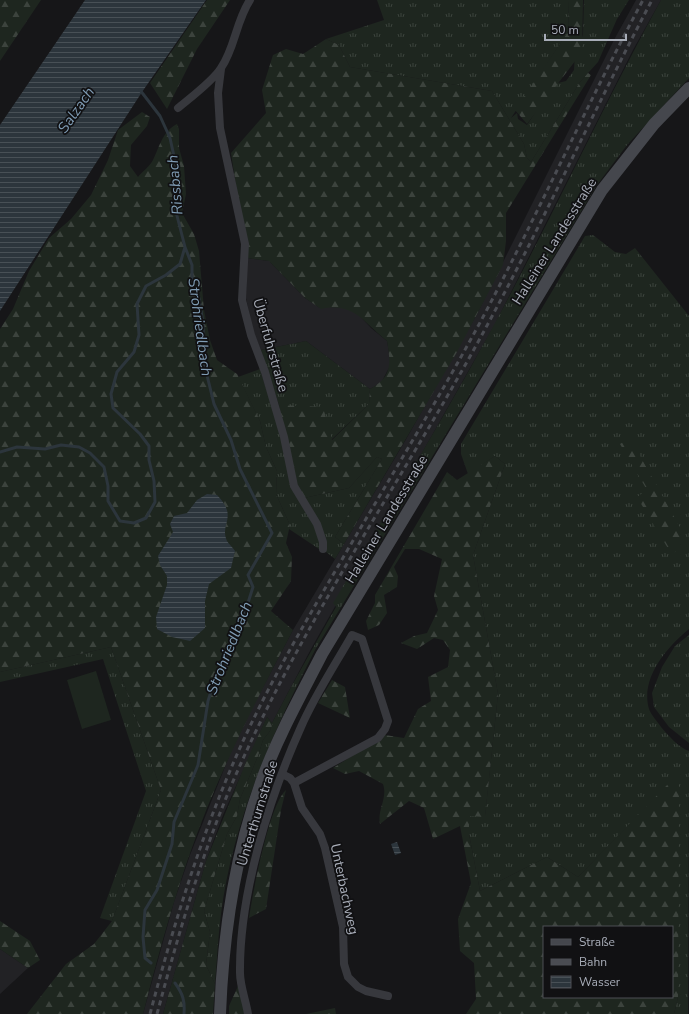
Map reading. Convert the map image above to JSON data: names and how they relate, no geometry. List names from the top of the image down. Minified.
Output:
{"streets":{"main road":["Halleiner Landesstraße"],"street":["Überfuhrstraße","Unterthurnstraße","Unterbachweg"]},"crossings":[["Unterthurnstraße","Unterbachweg"]],"water":["Salzach","Rissbach","Strohriedlbach"],"legend":["Straße","Bahn","Wasser"],"scale_bar":"50 m"}
